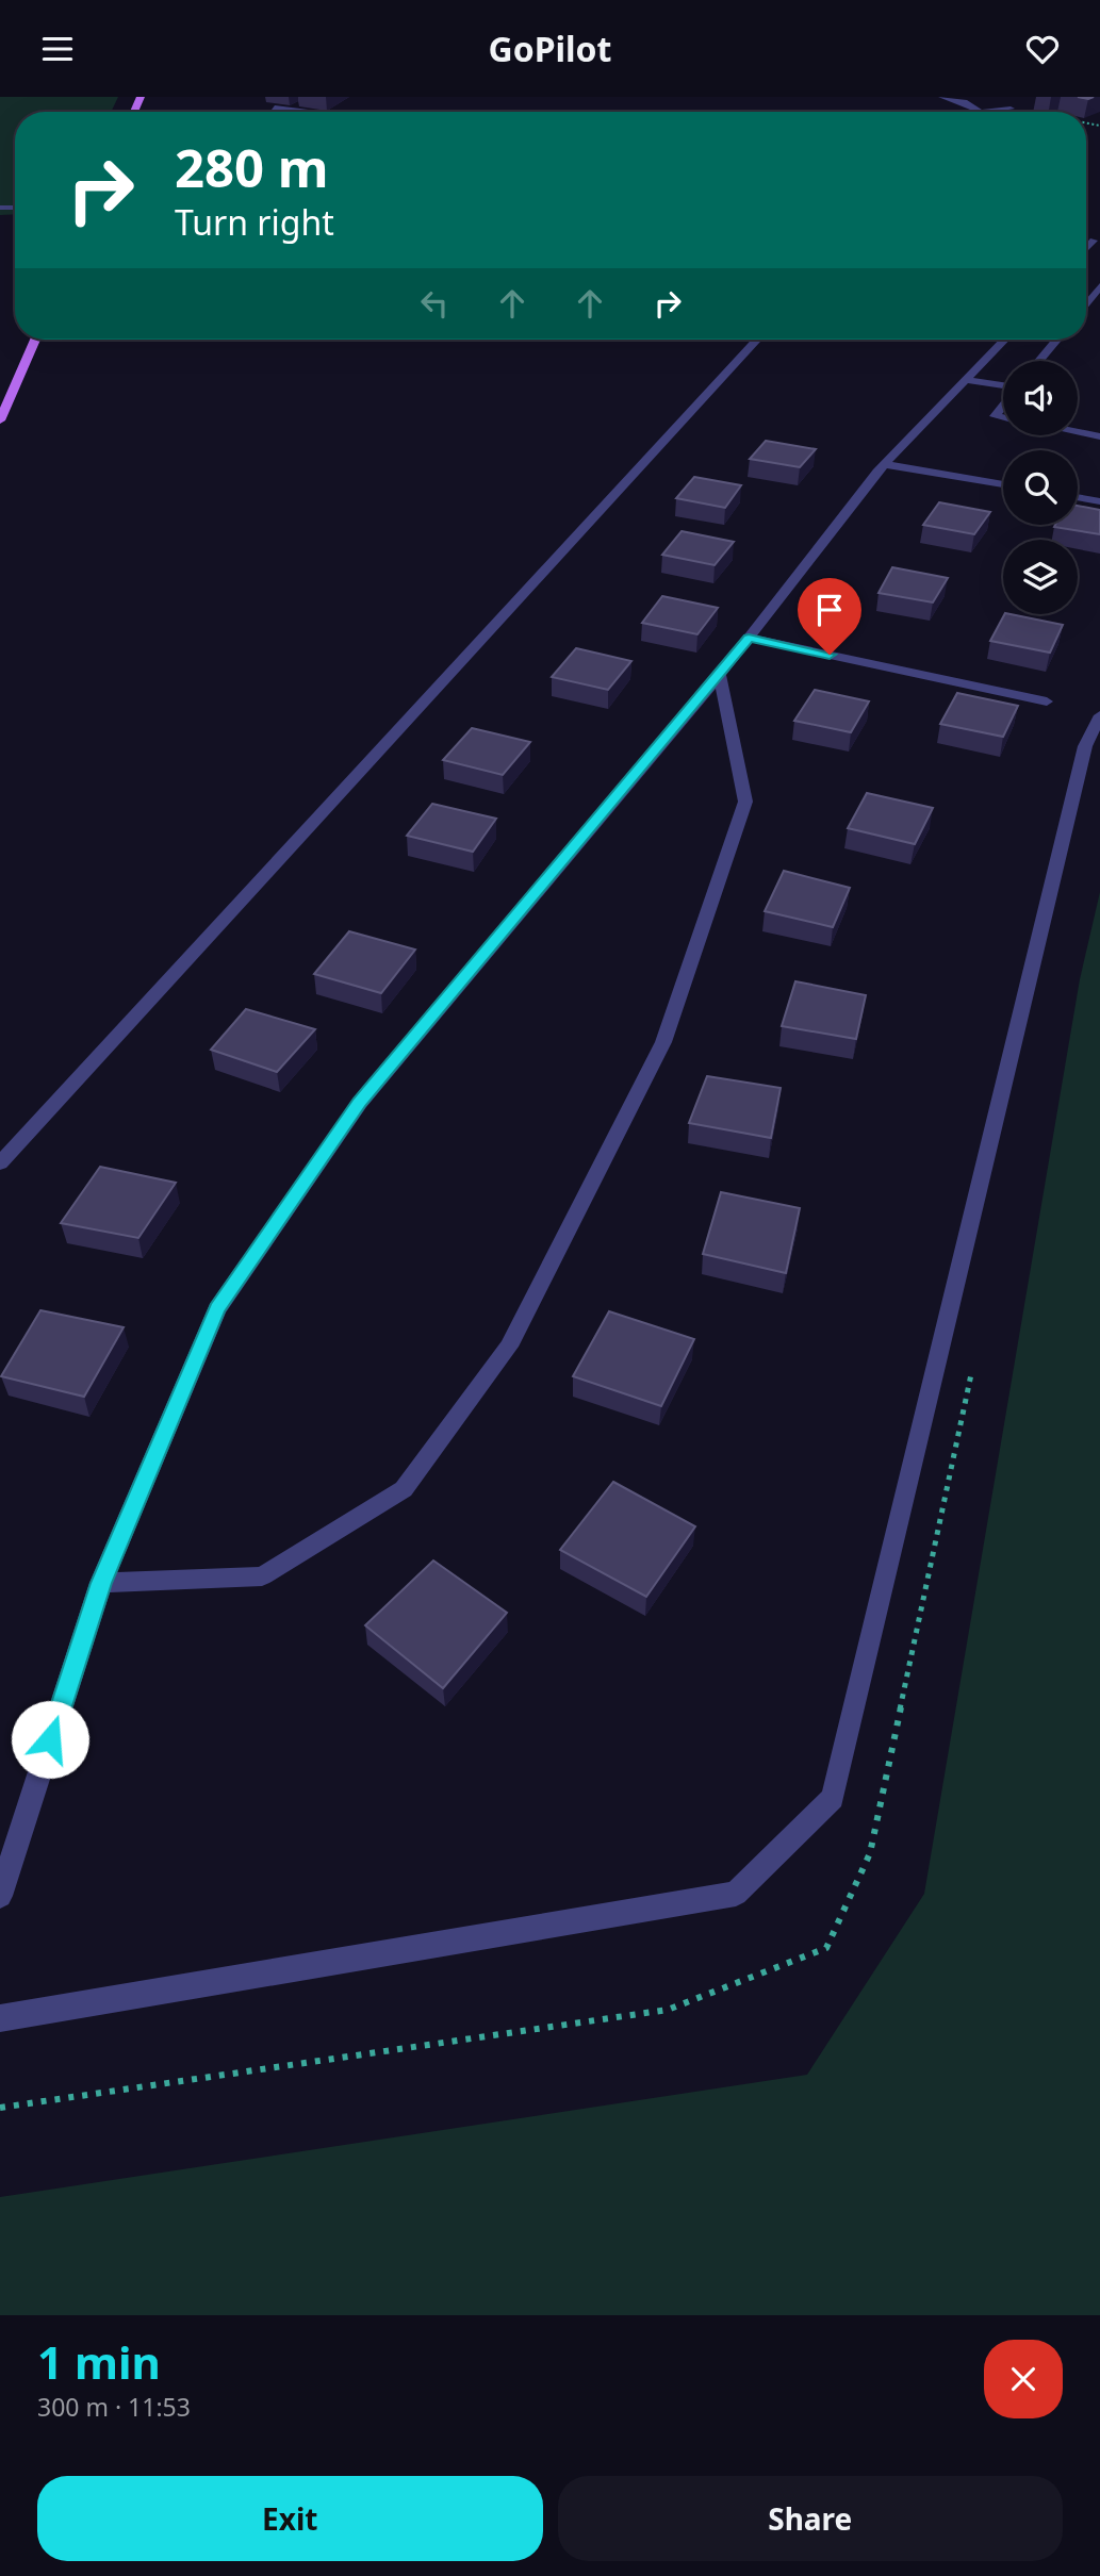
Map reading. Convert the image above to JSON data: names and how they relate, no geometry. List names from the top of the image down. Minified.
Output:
{"page":{"header":"GoPilot","turn":["280 m","Turn right"],"heading":["1 min","300 m · 11:53"],"buttons":["Exit","Share"]}}
